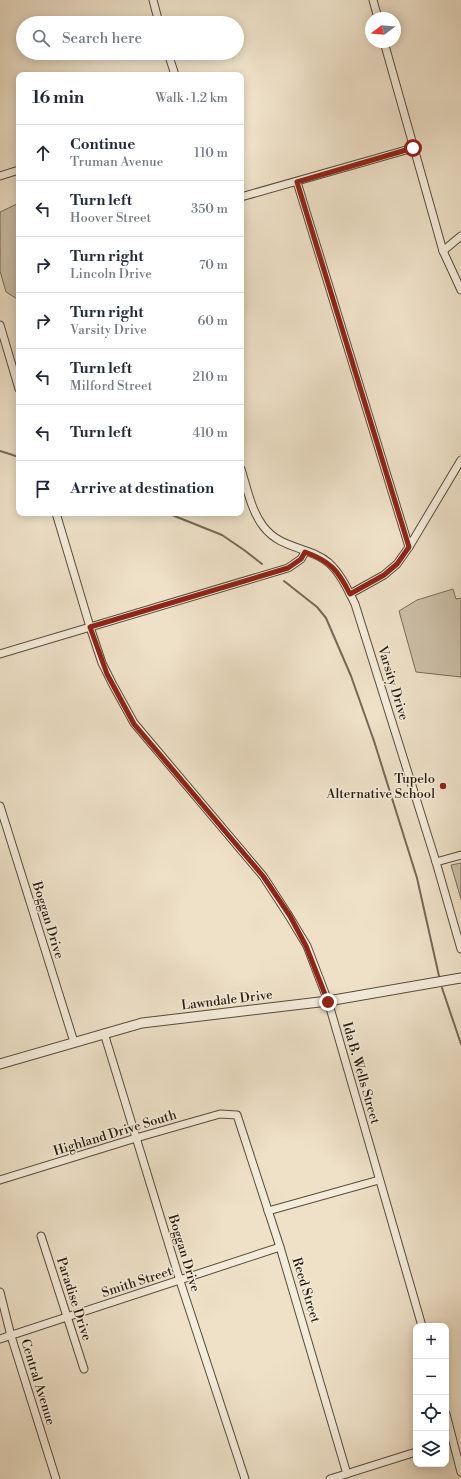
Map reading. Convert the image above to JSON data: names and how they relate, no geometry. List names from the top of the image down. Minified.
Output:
{"streets":{"street":["Varsity Drive","Boggan Drive","Lawndale Drive","Ida B. Wells Street","Highland Drive South","Smith Street","Reed Street","Paradise Drive","Central Avenue"]},"crossings":[["Boggan Drive","Lawndale Drive"],["Boggan Drive","Highland Drive South"],["Boggan Drive","Smith Street"],["Lawndale Drive","Ida B. Wells Street"],["Highland Drive South","Reed Street"],["Smith Street","Reed Street"],["Smith Street","Paradise Drive"],["Smith Street","Central Avenue"]],"places":["Tupelo Alternative School"],"north":"left","page":{"search":"Search here","heading":["16 min","Walk · 1.2 km"],"list":[["Continue","Truman Avenue","110 m"],["Turn left","Hoover Street","350 m"],["Turn right","Lincoln Drive","70 m"],["Turn right","Varsity Drive","60 m"],["Turn left","Milford Street","210 m"],["Turn left","410 m"],"Arrive at destination"],"map_buttons":["+","−"]}}
